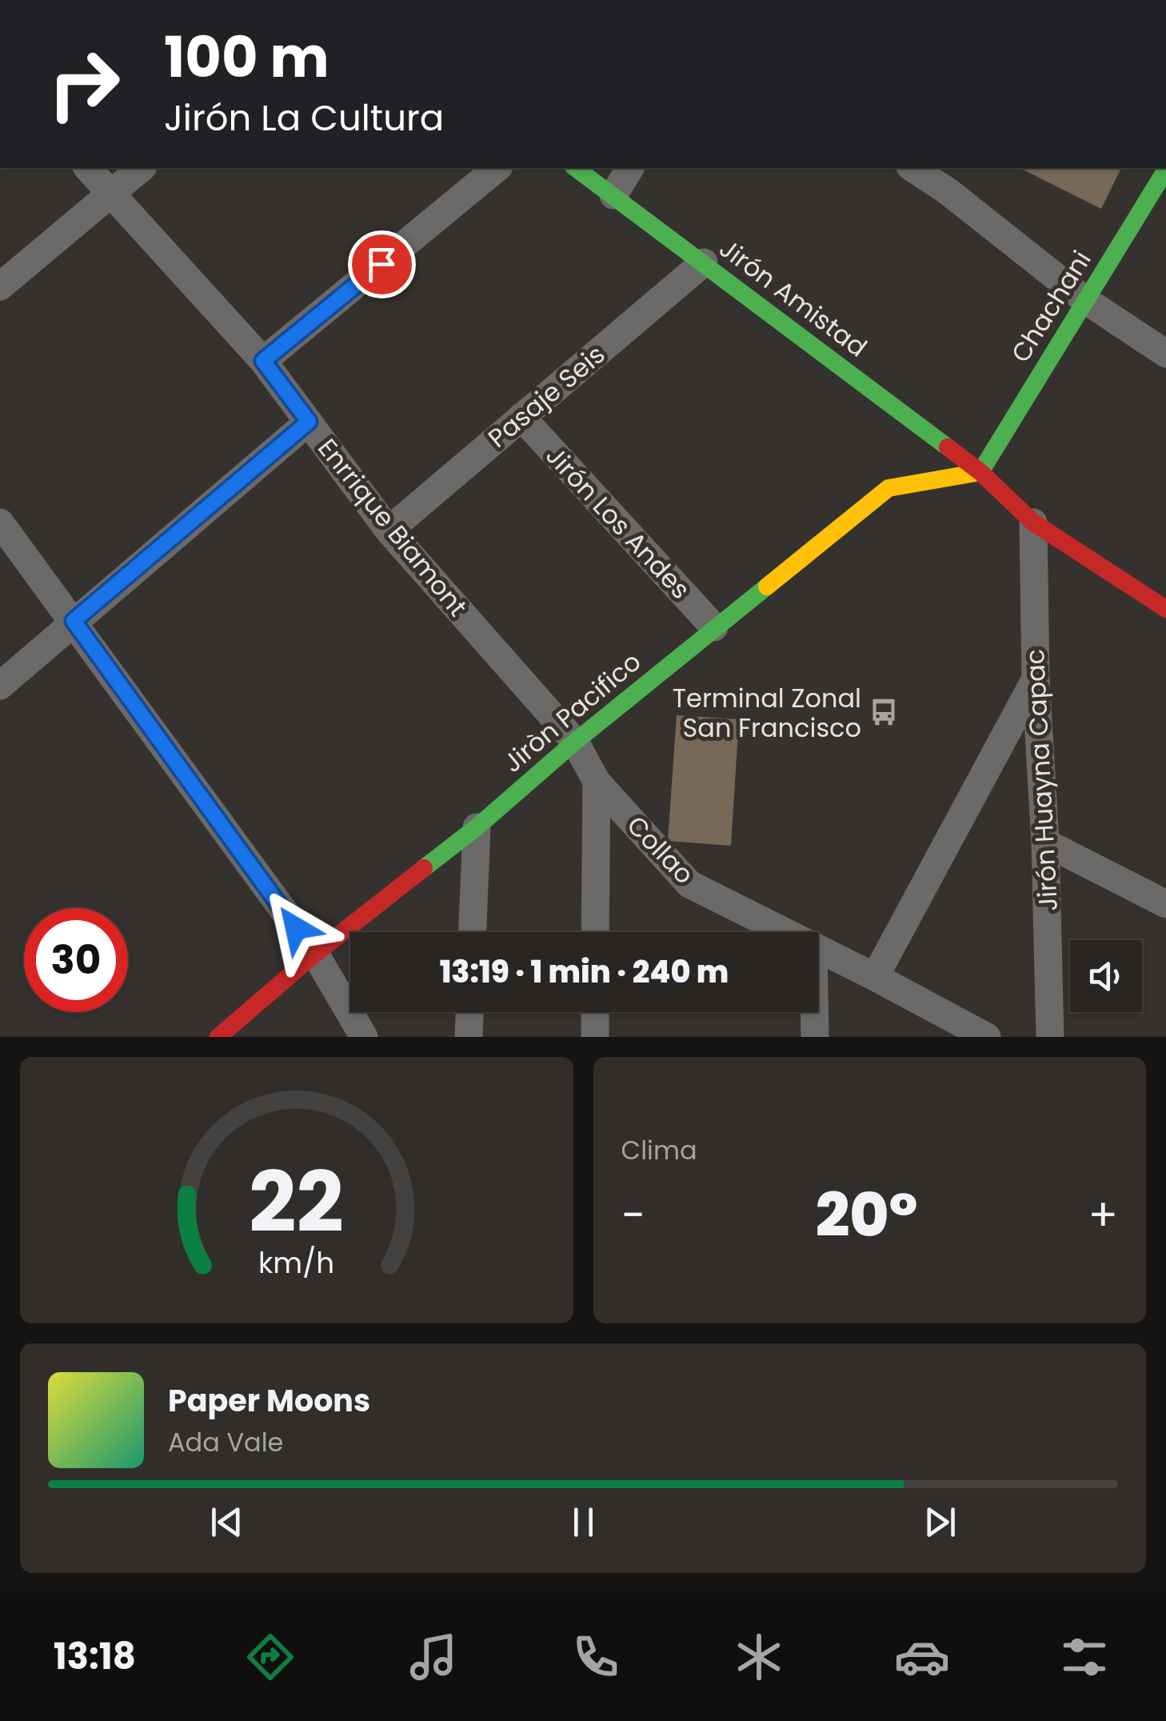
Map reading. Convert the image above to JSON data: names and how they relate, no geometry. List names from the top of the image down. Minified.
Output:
{"streets":{"street":["Jirón Amistad","Chachani","Pasaje Seis","Jirón Los Andes","Enrrique Biamont","Jiròn Pacifico","Jirón Huayna Capac","Collao"]},"crossings":[["Jirón Amistad","Chachani"],["Jirón Amistad","Pasaje Seis"],["Jirón Amistad","Jiròn Pacifico"],["Jirón Amistad","Jirón Huayna Capac"],["Chachani","Jiròn Pacifico"],["Pasaje Seis","Jirón Los Andes"],["Pasaje Seis","Enrrique Biamont"],["Jirón Los Andes","Jiròn Pacifico"],["Enrrique Biamont","Jiròn Pacifico"],["Enrrique Biamont","Collao"],["Jiròn Pacifico","Collao"]],"places":{"bus stop":["Terminal Zonal San Francisco"]},"page":{"turn":["100 m","Jirón La Cultura"],"limit":"30","trip":"13:19 · 1 min · 240 m","tile":"Clima","heat":["−","20°","+"],"song":["Paper Moons","Ada Vale"],"tabs":"13:18","gauge":["22","km/h"]}}
